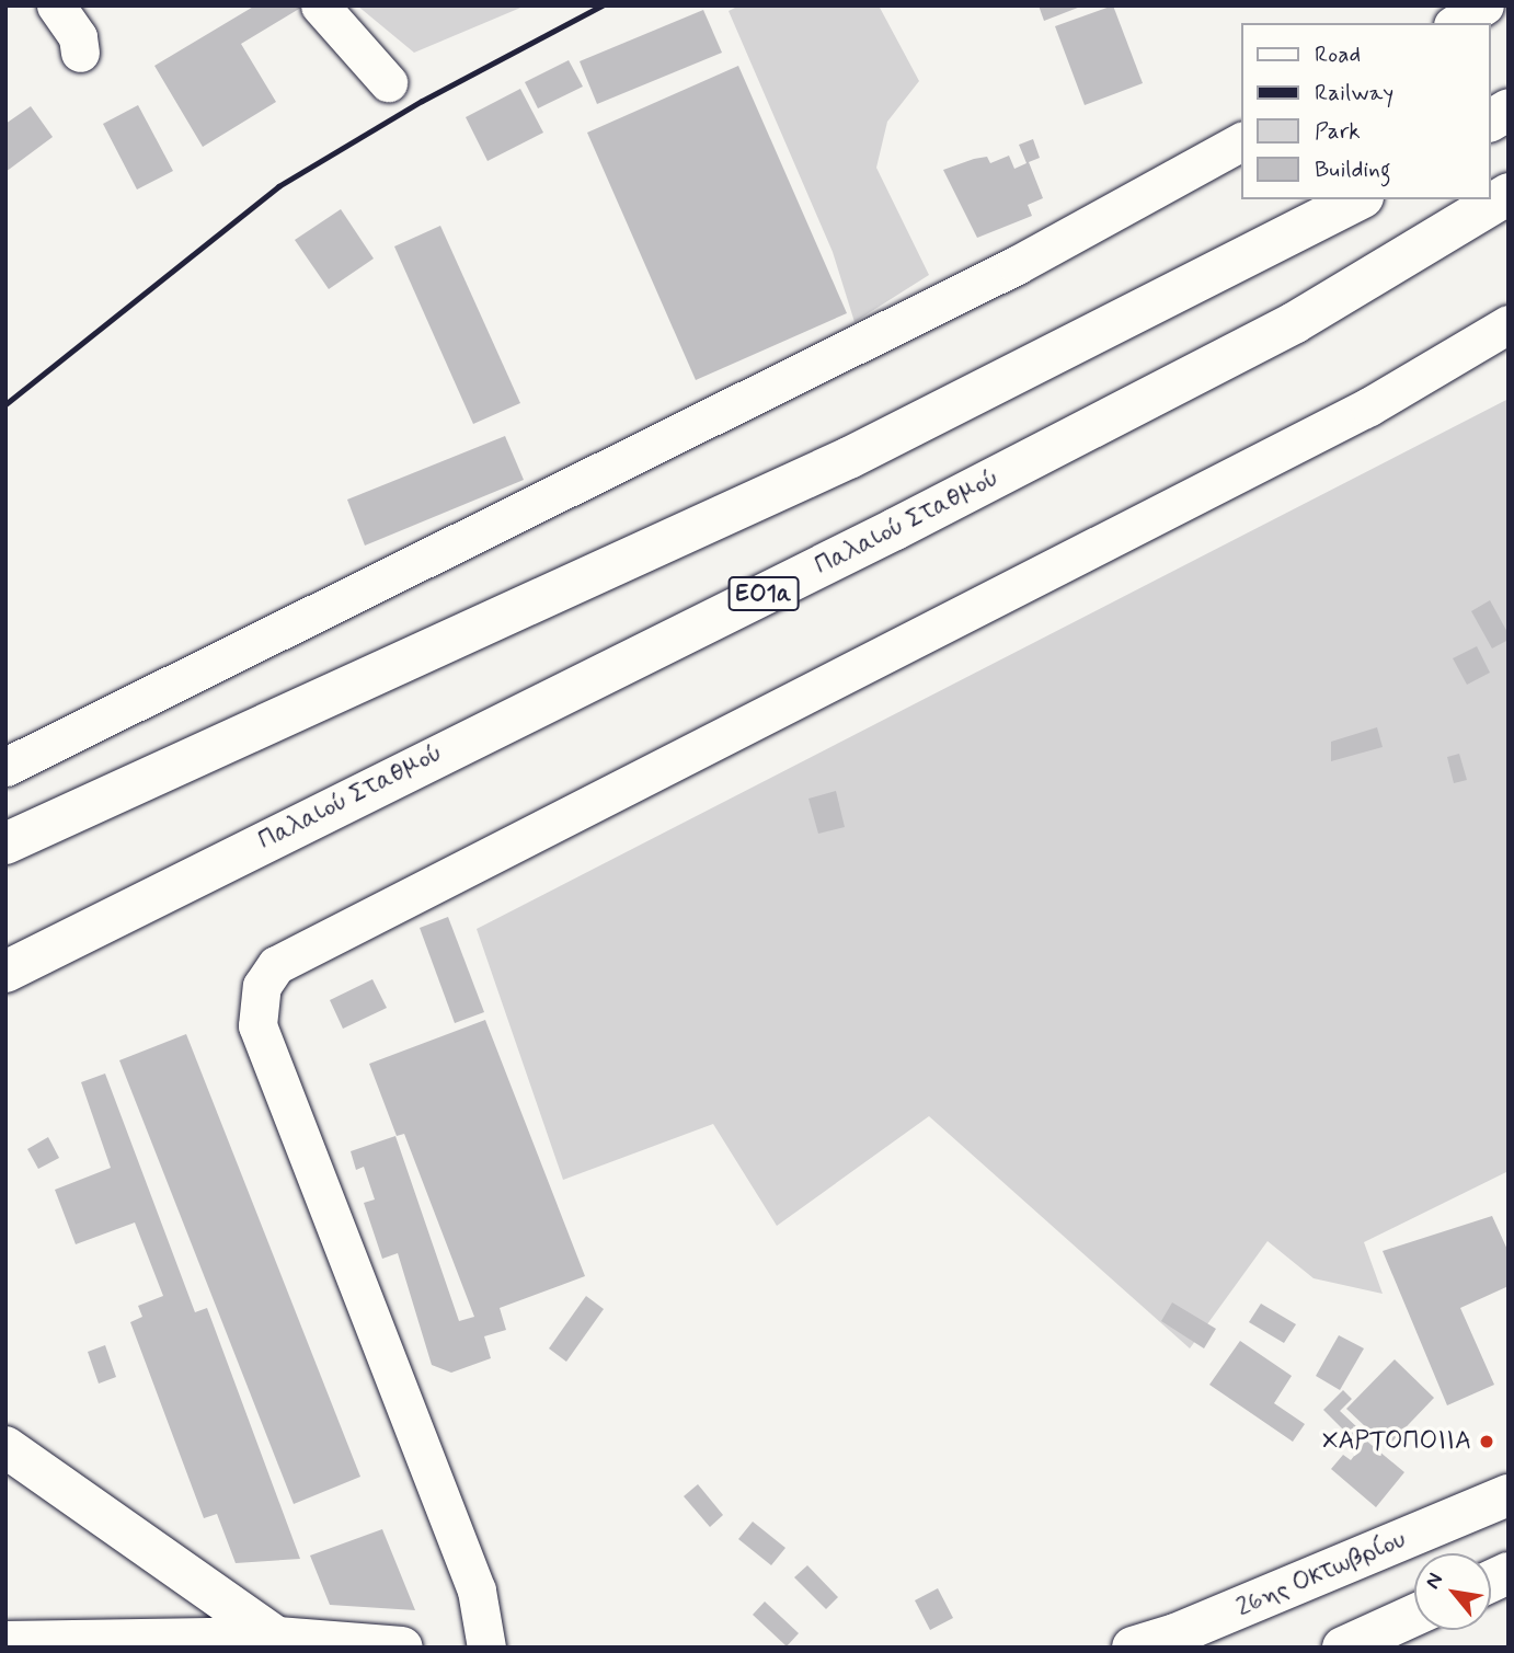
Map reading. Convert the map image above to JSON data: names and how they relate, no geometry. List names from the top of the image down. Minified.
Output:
{"streets":{"main road":["Παλαιού Σταθμού","ΕΟ1α","26ης Οκτωβρίου"]},"places":["ΧΑΡΤΟΠΟΙΙΑ"],"legend":["Road","Railway","Park","Building"],"north":"top left"}
